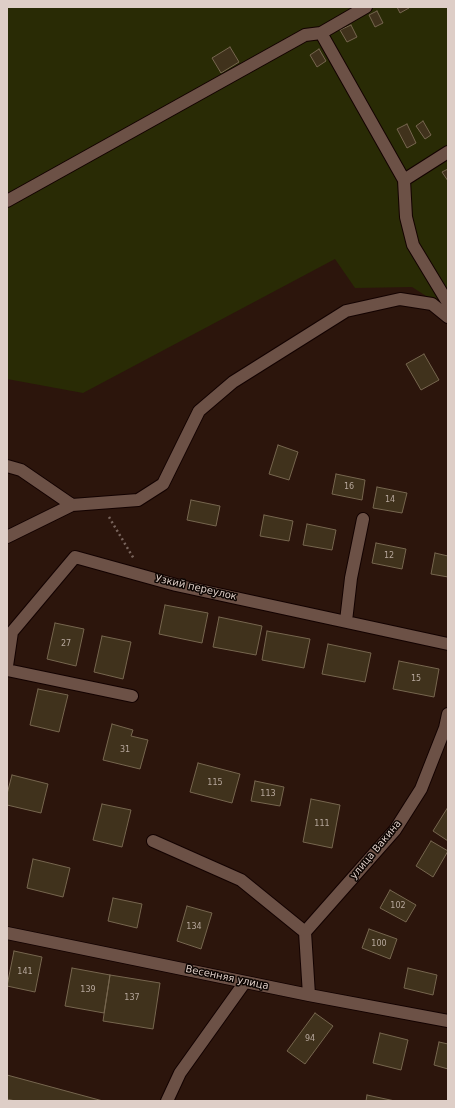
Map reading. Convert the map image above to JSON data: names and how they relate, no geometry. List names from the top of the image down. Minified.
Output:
{"streets":{"street":["Узкий переулок","улица Вакина","Весенняя улица"]},"house_numbers":["16","14","12","27","15","31","115","113","111","102","134","100","141","139","137","94"]}
